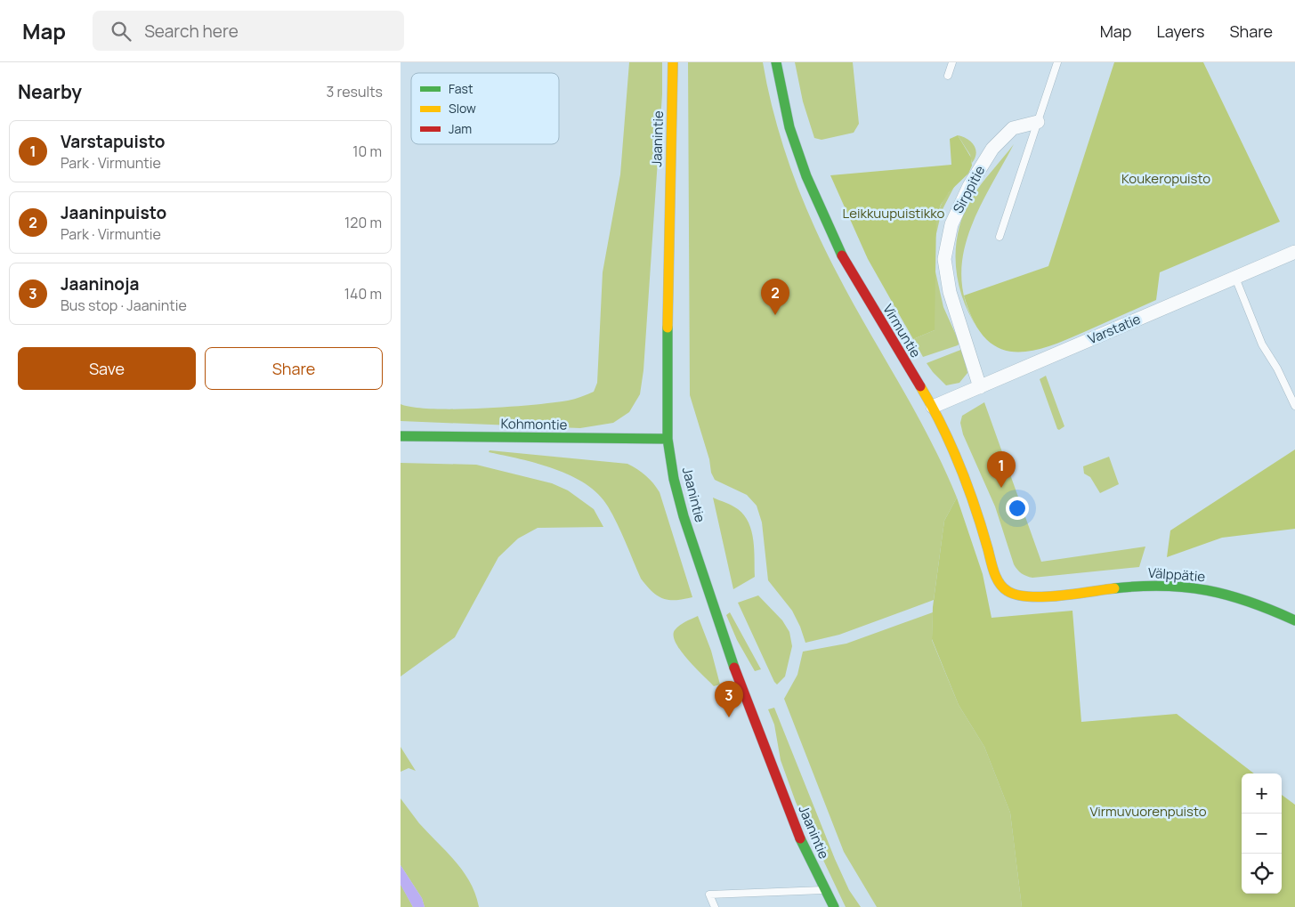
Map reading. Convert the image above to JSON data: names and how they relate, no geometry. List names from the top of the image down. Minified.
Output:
{"streets":{"street":["Jaanintie","Sirppitie","Varstatie","Virmuntie","Kohmontie","Välppätie"]},"crossings":[["Jaanintie","Kohmontie"],["Sirppitie","Varstatie"],["Varstatie","Virmuntie"],["Virmuntie","Välppätie"]],"parks":["Koukeropuisto","Leikkuupuistikko","Virmuvuorenpuisto"],"legend":["Fast","Slow","Jam"],"page":{"header":"Map","search":"Search here","nav":["Map","Layers","Share"],"heading":["Nearby","3 results"],"list":[{"mark":"1","name":"Varstapuisto","note":"Park · Virmuntie","value":"10 m"},{"mark":"2","name":"Jaaninpuisto","note":"Park · Virmuntie","value":"120 m"},{"mark":"3","name":"Jaaninoja","note":"Bus stop · Jaanintie","value":"140 m"}],"pins":["2","1","3"],"buttons":["Save","Share"],"map_buttons":["+","−"]}}
